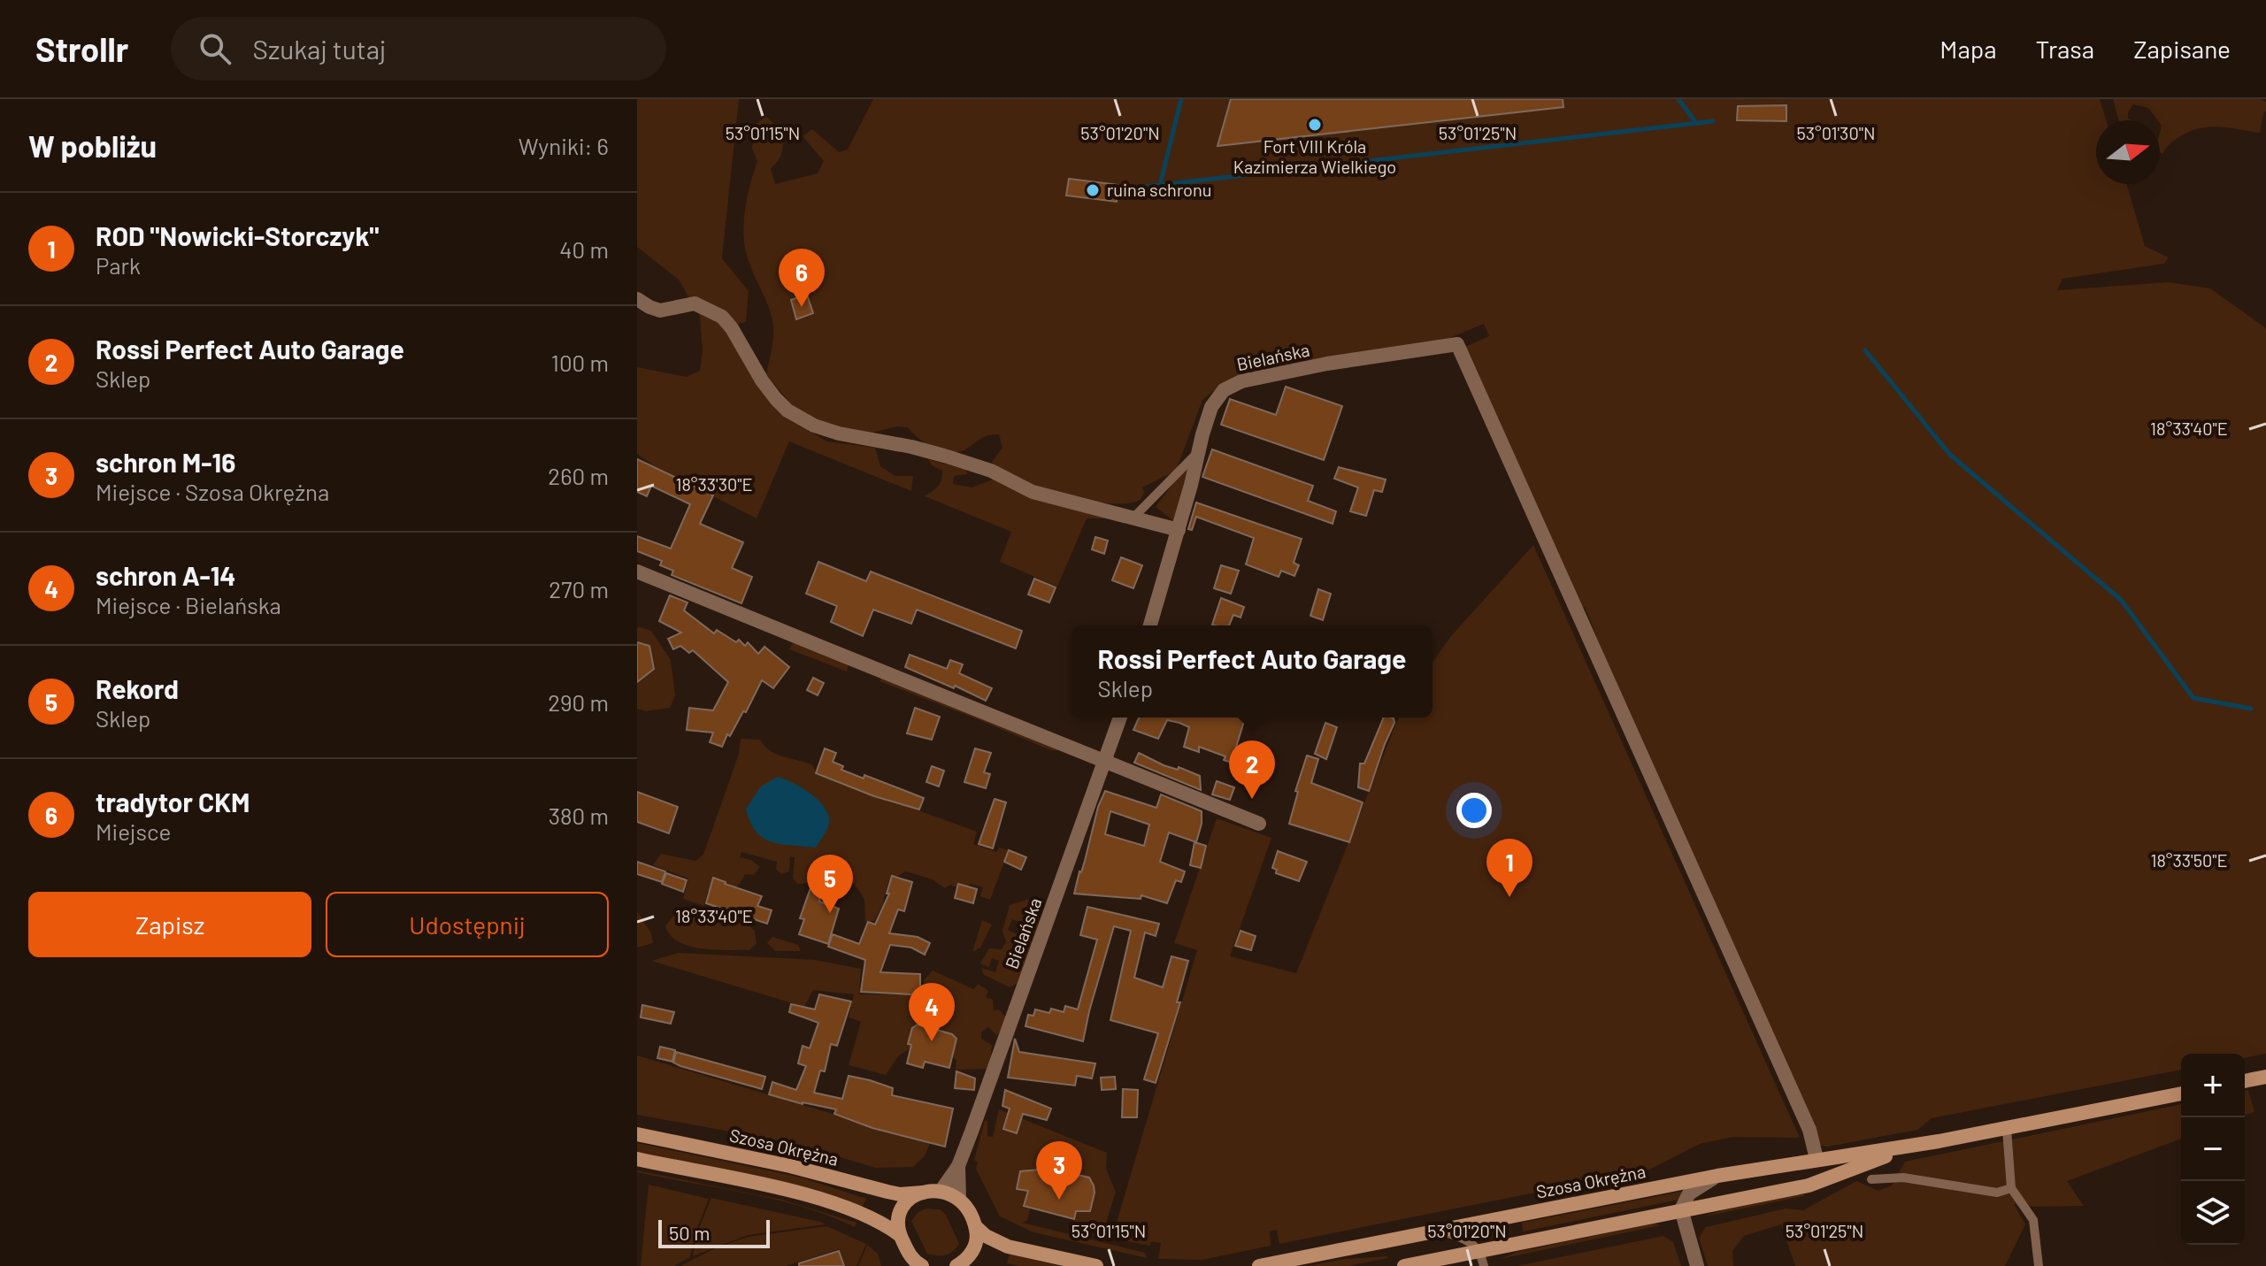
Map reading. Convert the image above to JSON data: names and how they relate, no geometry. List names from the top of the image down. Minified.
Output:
{"streets":{"street":["Bielańska","Szosa Okrężna"]},"crossings":[["Bielańska","Szosa Okrężna"]],"places":["Fort VIII Króla Kazimierza Wielkiego","ruina schronu"],"scale_bar":"50 m","north":"right","page":{"header":"Strollr","search":"Szukaj tutaj","nav":["Mapa","Trasa","Zapisane"],"heading":["W pobliżu","Wyniki: 6"],"list":[{"mark":"1","name":"ROD \"Nowicki-Storczyk\"","note":"Park","value":"40 m"},{"mark":"2","name":"Rossi Perfect Auto Garage","note":"Sklep","value":"100 m"},{"mark":"3","name":"schron M-16","note":"Miejsce · Szosa Okrężna","value":"260 m"},{"mark":"4","name":"schron A-14","note":"Miejsce · Bielańska","value":"270 m"},{"mark":"5","name":"Rekord","note":"Sklep","value":"290 m"},{"mark":"6","name":"tradytor CKM","note":"Miejsce","value":"380 m"}],"pins":["6","2","1","5","4","3"],"popup":["Rossi Perfect Auto Garage","Sklep"],"buttons":["Zapisz","Udostępnij"],"map_buttons":["+","−"],"scale":"50 m"},"coordinates":["53°01'15\"N","53°01'20\"N","53°01'25\"N","53°01'30\"N","18°33'40\"E","18°33'30\"E","18°33'50\"E"]}
